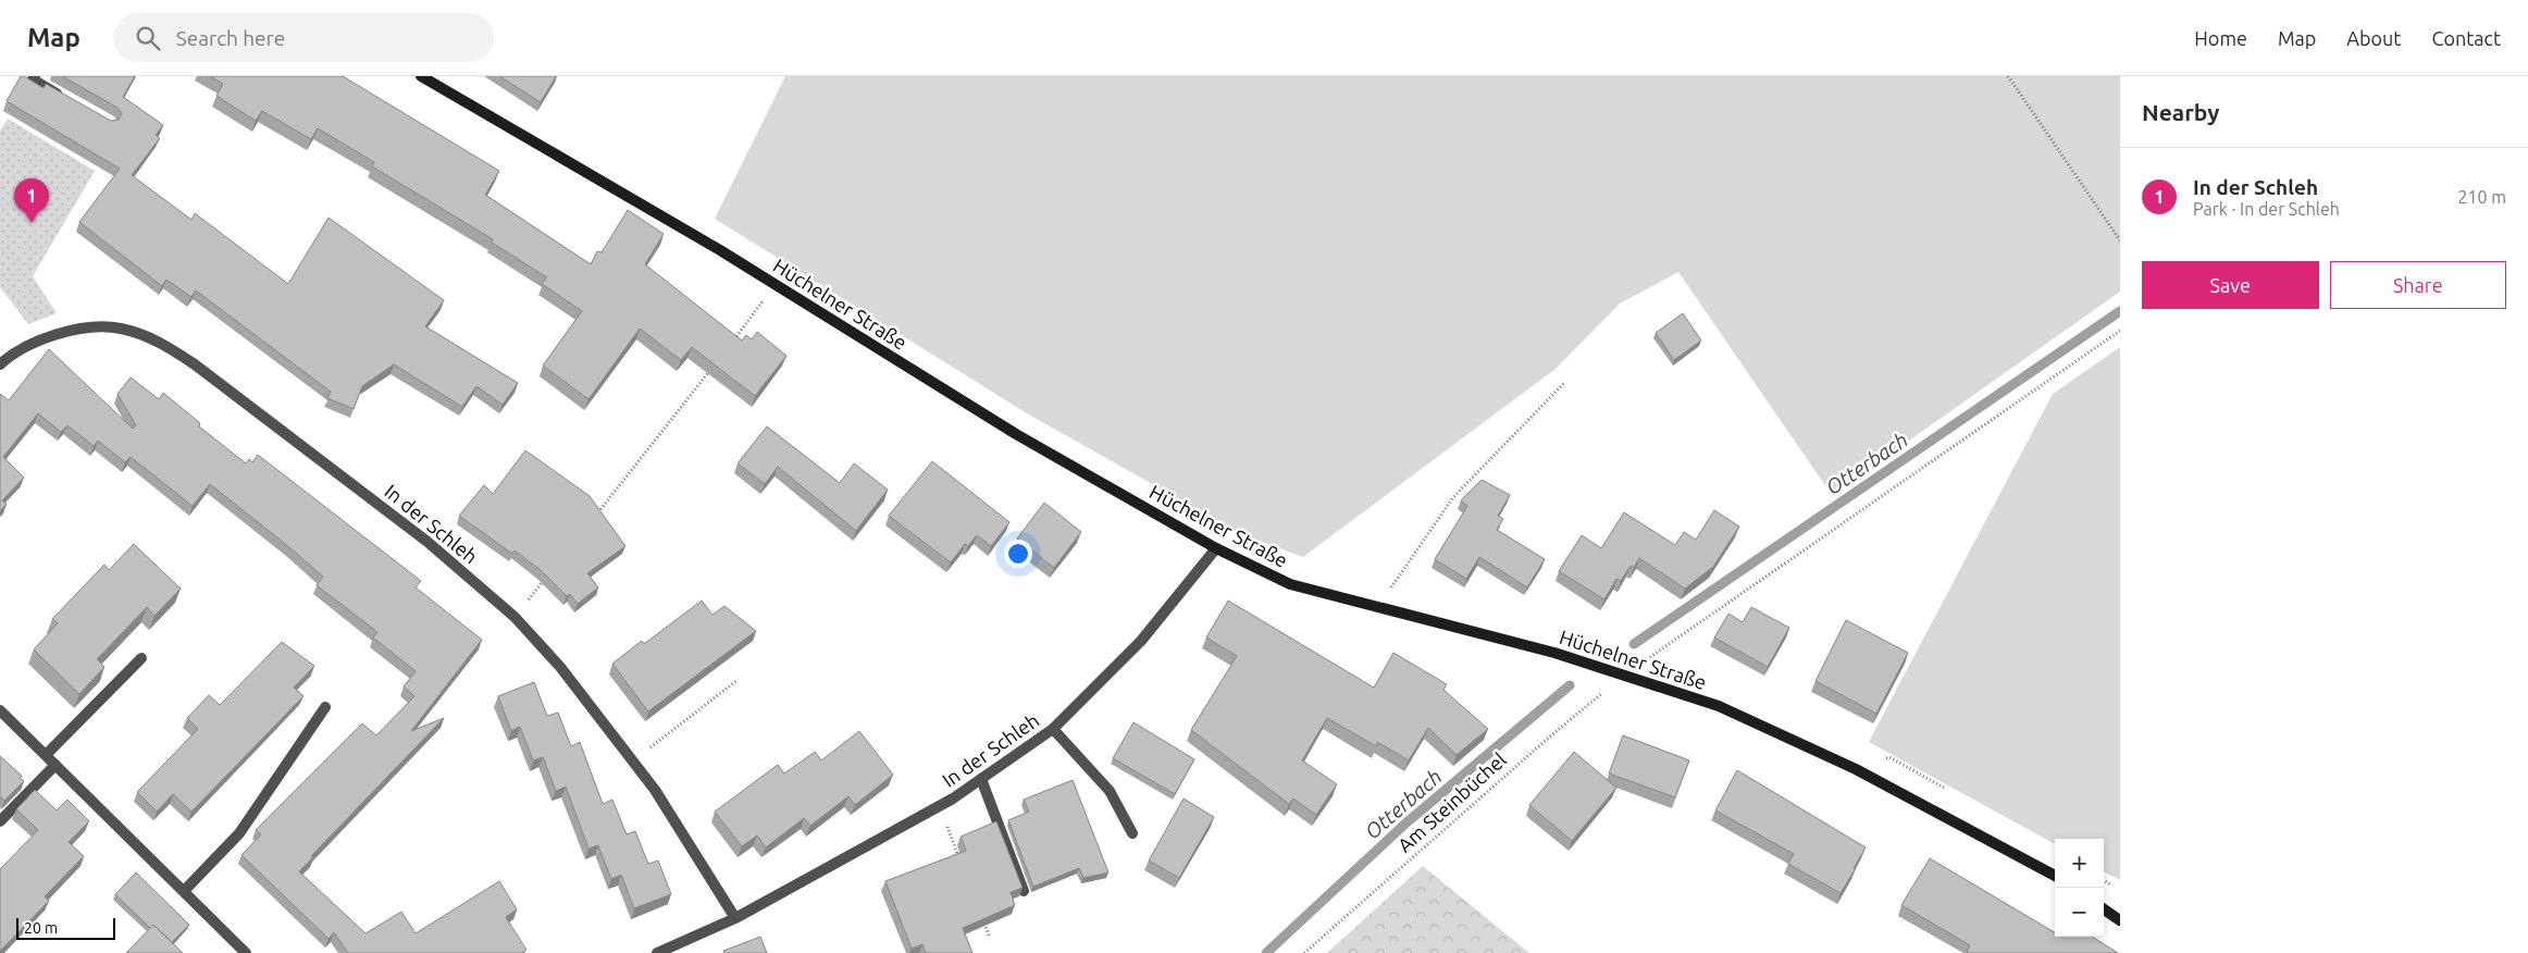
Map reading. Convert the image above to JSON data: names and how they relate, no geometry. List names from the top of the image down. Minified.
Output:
{"streets":{"street":["Hüchelner Straße","In der Schleh"],"path":["Am Steinbüchel"]},"crossings":[["Hüchelner Straße","In der Schleh"],["Hüchelner Straße","Am Steinbüchel"]],"water":["Otterbach"],"scale_bar":"20 m","page":{"header":"Map","search":"Search here","nav":["Home","Map","About","Contact"],"heading":"Nearby","list":[{"mark":"1","name":"In der Schleh","note":"Park · In der Schleh","value":"210 m"}],"pins":"1","buttons":["Save","Share"],"map_buttons":["+","−"],"scale":"20 m"}}
